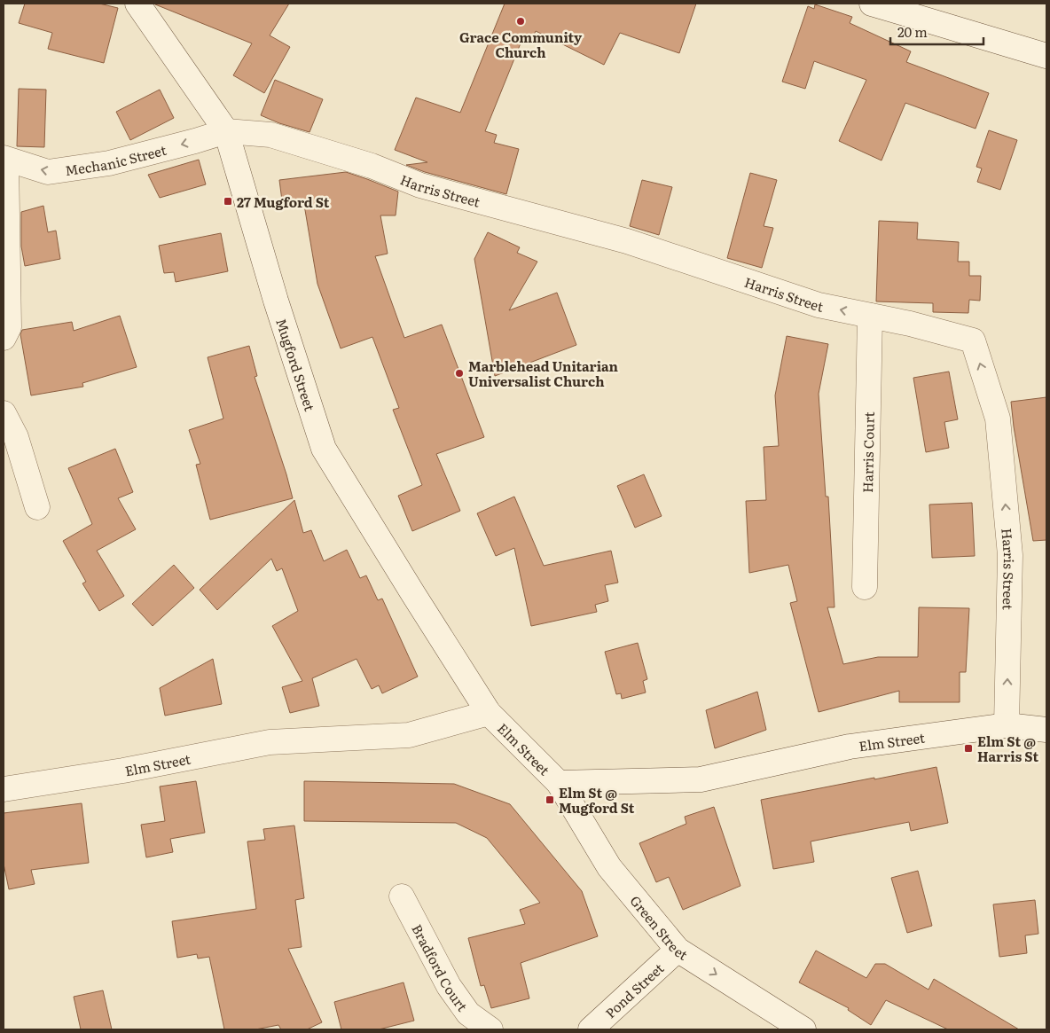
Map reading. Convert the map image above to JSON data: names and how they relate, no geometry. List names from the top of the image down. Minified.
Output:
{"streets":{"street":["Mechanic Street","Harris Street","Mugford Street","Harris Court","Elm Street","Green Street","Bradford Court","Pond Street"]},"crossings":[["Mechanic Street","Harris Street"],["Mechanic Street","Mugford Street"],["Harris Street","Mugford Street"],["Harris Street","Harris Court"],["Harris Street","Elm Street"],["Mugford Street","Elm Street"],["Elm Street","Green Street"],["Green Street","Pond Street"]],"one_way":["Mechanic Street","Harris Street","Green Street"],"places":{"other":["Grace Community Church","Marblehead Unitarian Universalist Church"],"transit":["27 Mugford St","Elm St @ Harris St","Elm St @ Mugford St"]},"scale_bar":"20 m"}
